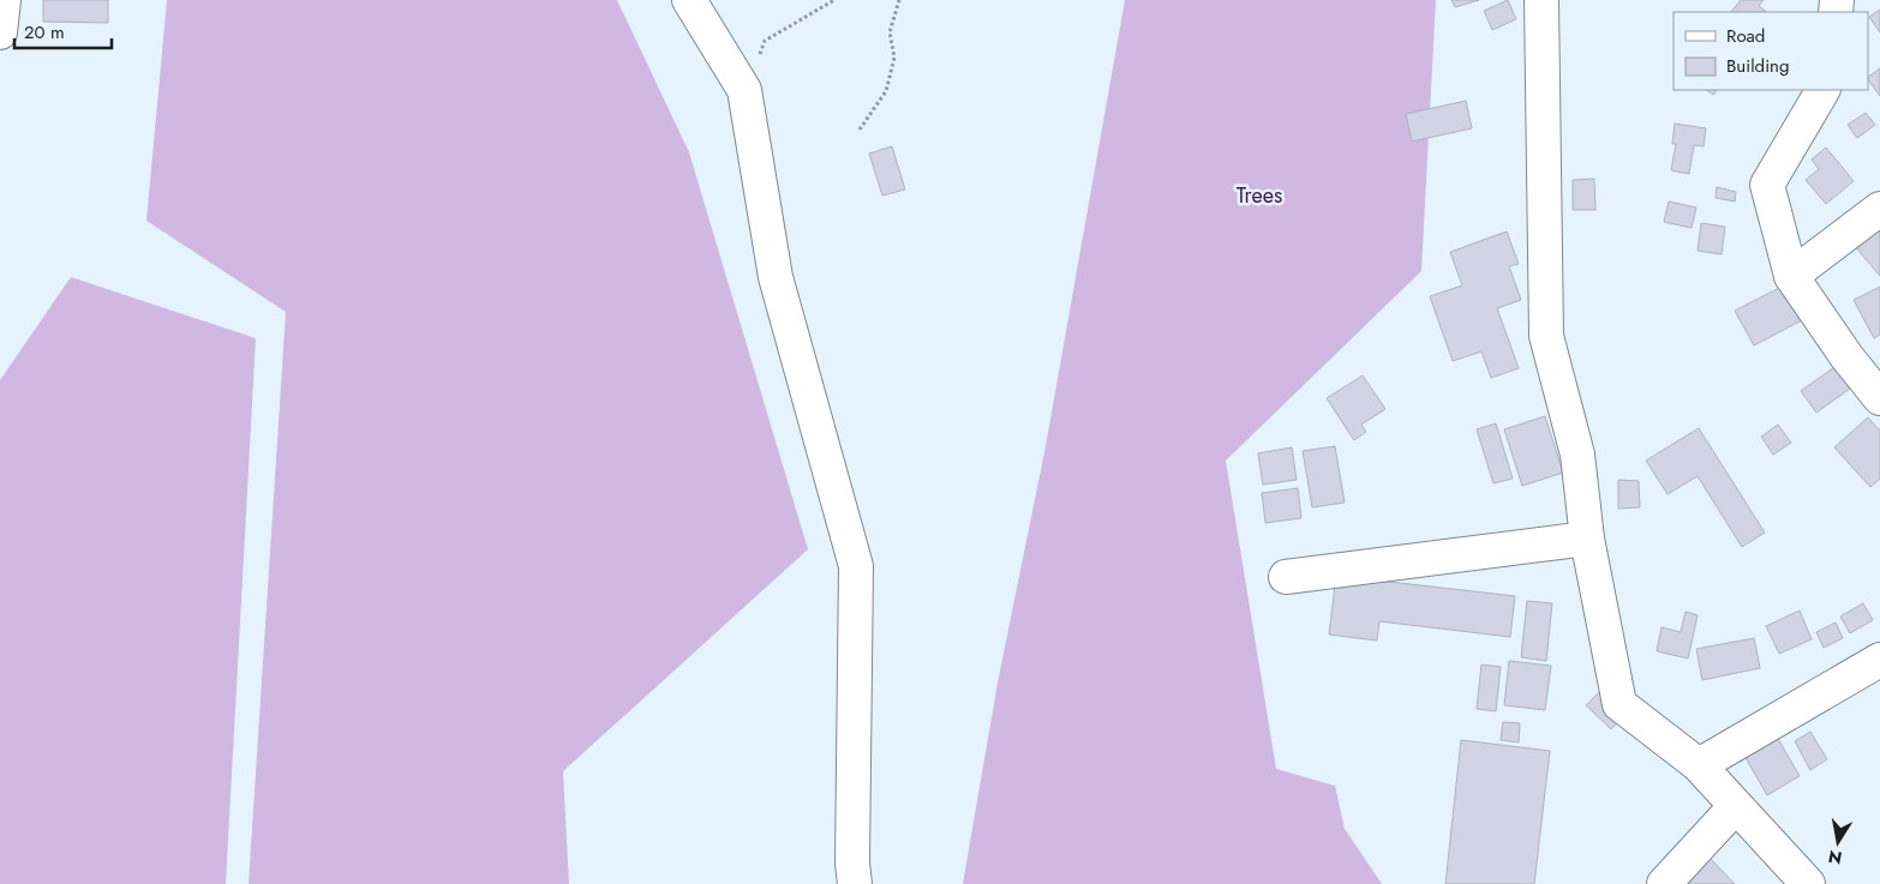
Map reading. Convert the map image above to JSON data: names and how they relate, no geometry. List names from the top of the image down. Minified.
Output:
{"parks":["Trees"],"legend":["Road","Building"],"scale_bar":"20 m","north":"bottom"}
